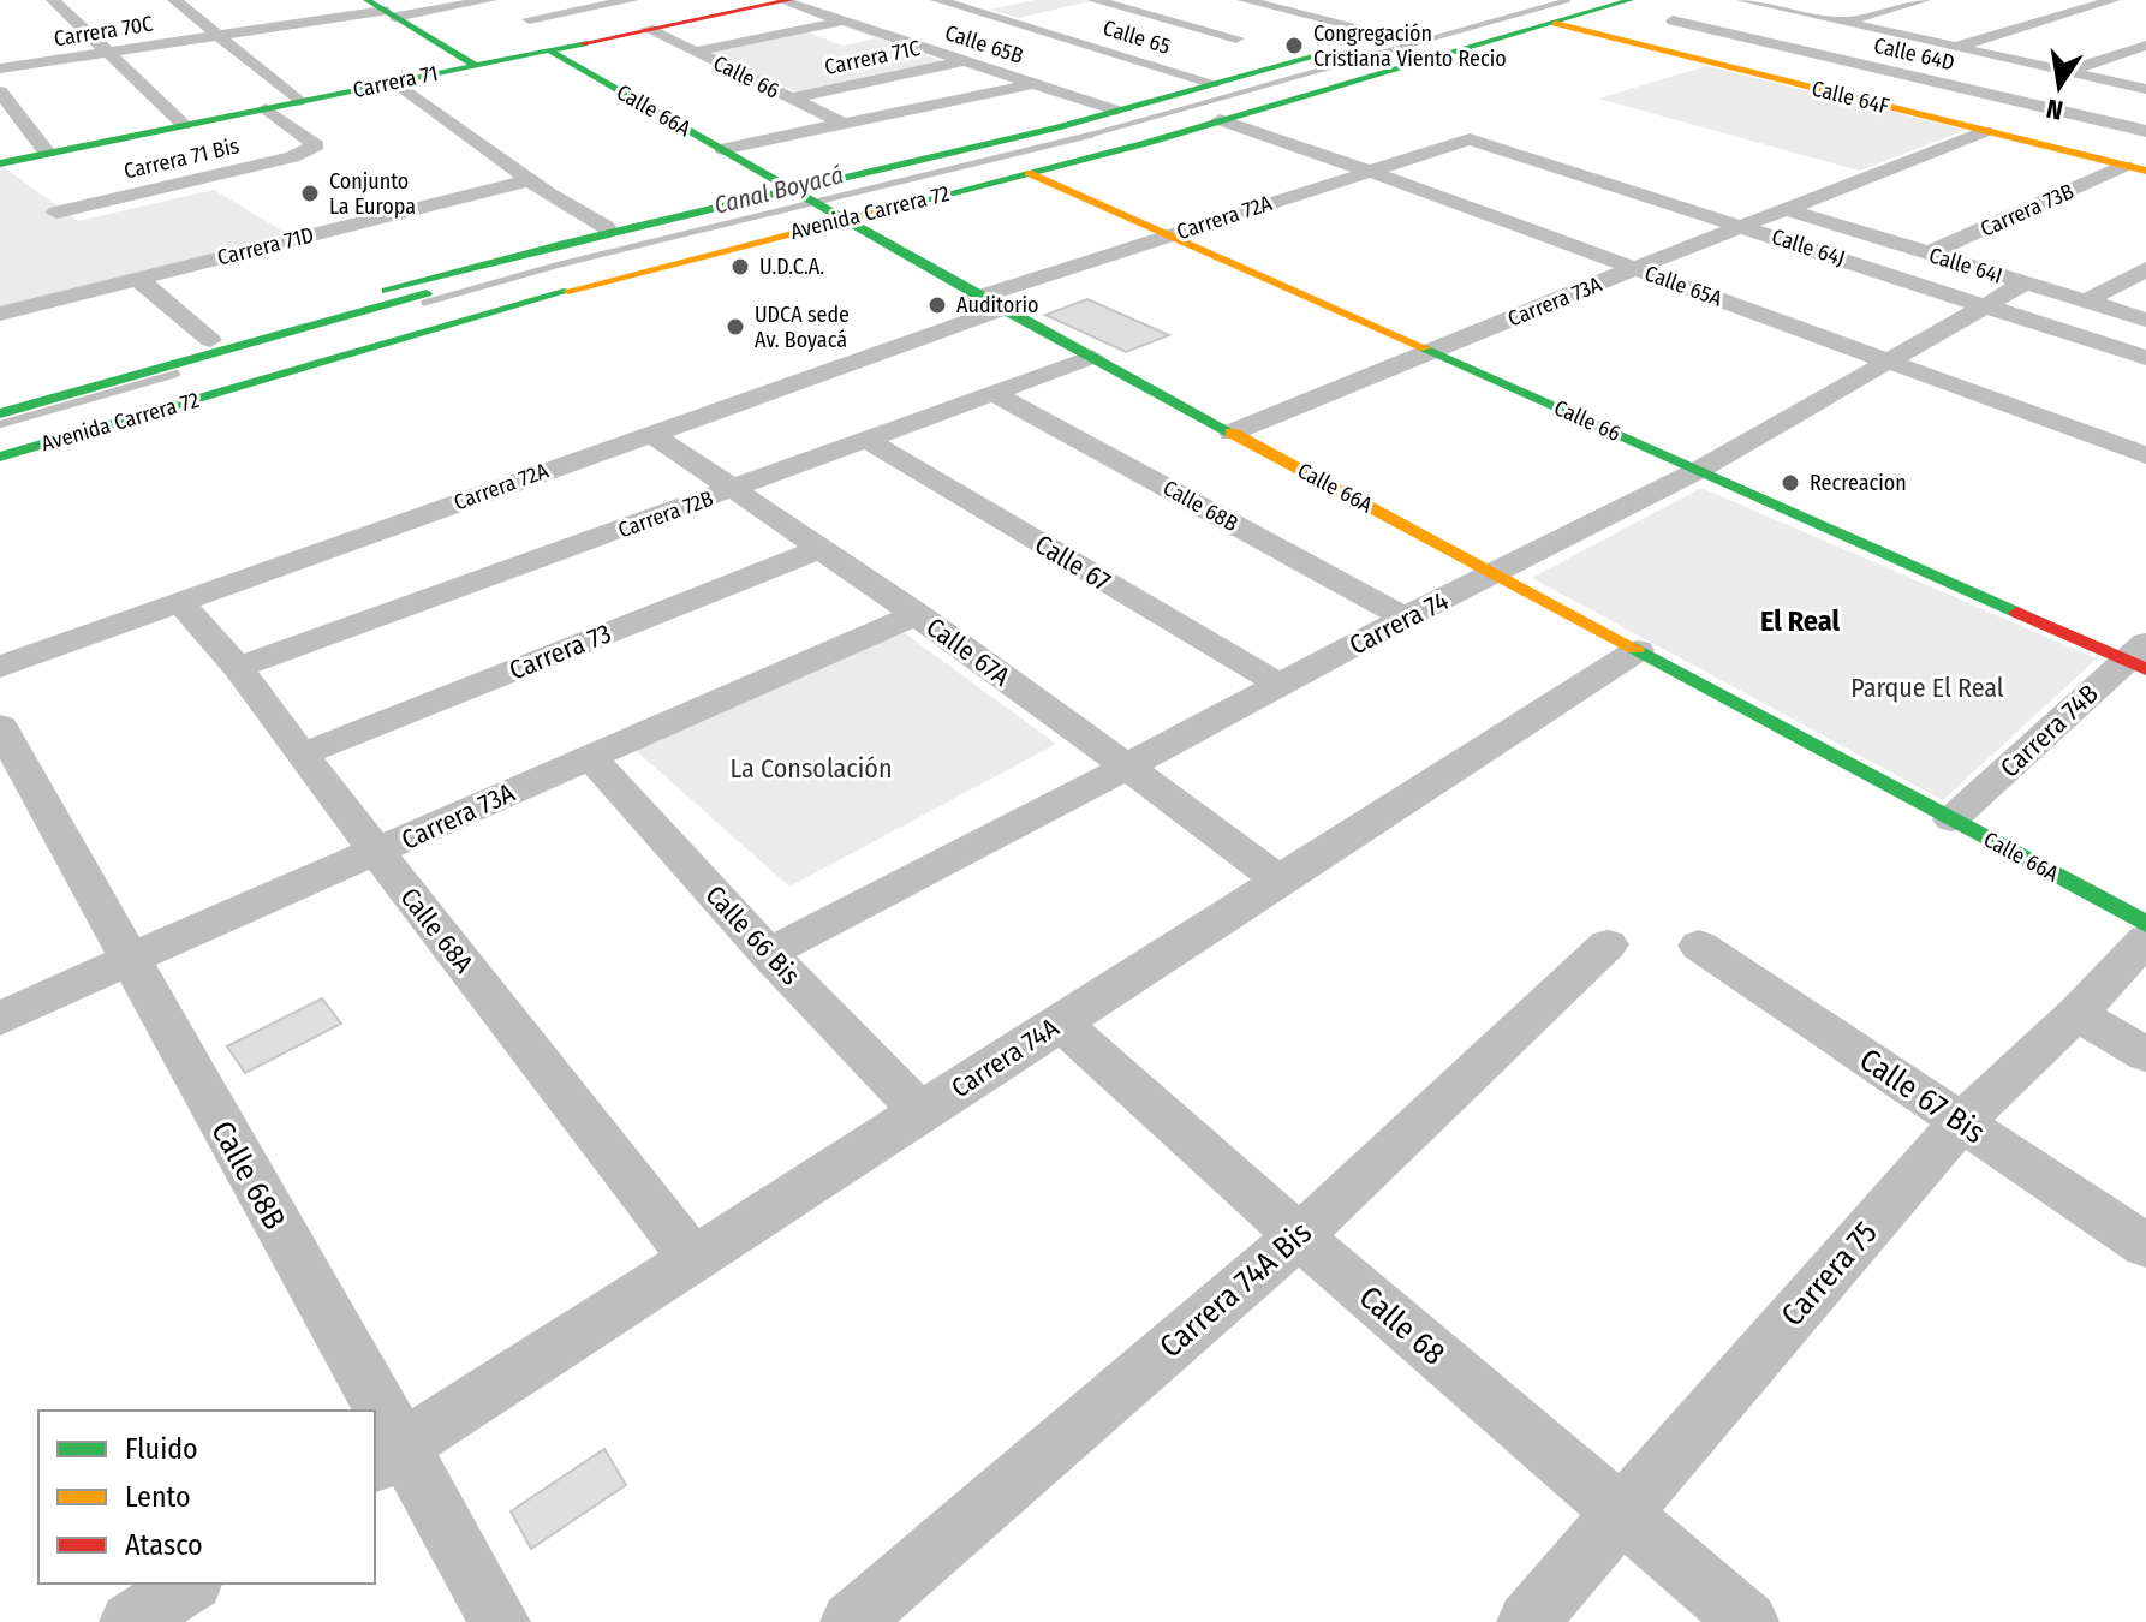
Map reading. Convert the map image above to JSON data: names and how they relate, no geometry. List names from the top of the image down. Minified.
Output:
{"streets":{"main road":["Calle 66","Carrera 71","Calle 64F","Calle 66A","Avenida Carrera 72"],"street":["Carrera 70C","Calle 65","Calle 65B","Calle 64D","Carrera 71C","Carrera 71 Bis","Carrera 73B","Carrera 72A","Carrera 71D","Calle 64J","Calle 64I","Calle 65A","Carrera 73A","Calle 68B","Carrera 72B","Calle 67","Carrera 74","Carrera 73","Calle 67A","Carrera 74B","Calle 68A","Calle 66 Bis","Carrera 74A","Calle 67 Bis","Carrera 75","Carrera 74A Bis","Calle 68"]},"crossings":[["Calle 65","Avenida Carrera 72"],["Calle 65B","Carrera 71C"],["Calle 65B","Carrera 71"],["Calle 65B","Avenida Carrera 72"],["Carrera 71C","Calle 66"],["Calle 66","Carrera 71"],["Calle 66","Avenida Carrera 72"],["Calle 66","Carrera 72A"],["Calle 66","Carrera 73A"],["Calle 66","Carrera 74"],["Calle 66","Carrera 74B"],["Carrera 71","Calle 66A"],["Carrera 71","Carrera 71 Bis"],["Calle 64F","Carrera 73B"],["Calle 64F","Avenida Carrera 72"],["Calle 64F","Carrera 73A"],["Calle 66A","Avenida Carrera 72"],["Calle 66A","Carrera 72A"],["Calle 66A","Carrera 73A"],["Calle 66A","Carrera 72B"],["Calle 66A","Carrera 74"],["Calle 66A","Carrera 74B"],["Calle 66A","Carrera 74A"],["Carrera 73B","Calle 64I"],["Avenida Carrera 72","Calle 65A"],["Carrera 72A","Calle 64J"],["Carrera 72A","Calle 65A"],["Carrera 72A","Calle 67A"],["Carrera 72A","Calle 68A"],["Calle 64J","Carrera 73A"],["Calle 64J","Carrera 74"],["Calle 64I","Carrera 73A"],["Calle 64I","Carrera 74"],["Calle 65A","Carrera 73A"],["Calle 65A","Carrera 74"],["Carrera 73A","Calle 68B"],["Carrera 73A","Calle 67A"],["Carrera 73A","Calle 68A"],["Carrera 73A","Calle 66 Bis"],["Calle 68B","Carrera 72B"],["Calle 68B","Carrera 74"],["Calle 68B","Carrera 74A"],["Carrera 72B","Calle 67"],["Carrera 72B","Calle 67A"],["Carrera 72B","Calle 68A"],["Calle 67","Carrera 74"],["Carrera 74","Calle 67A"],["Carrera 74","Calle 66 Bis"],["Carrera 73","Calle 67A"],["Carrera 73","Calle 68A"],["Calle 67A","Carrera 74A"],["Calle 68A","Carrera 74A"],["Calle 66 Bis","Carrera 74A"],["Carrera 74A","Calle 68"],["Calle 67 Bis","Carrera 75"],["Carrera 75","Calle 68"],["Carrera 74A Bis","Calle 68"]],"districts":["El Real"],"water":["Canal Boyacá"],"parks":["Parque El Real","La Consolación"],"places":["Congregación Cristiana Viento Recio","Conjunto La Europa","U.D.C.A.","Auditorio","UDCA sede Av. Boyacá","Recreacion"],"legend":["Fluido","Lento","Atasco"],"north":"bottom"}
